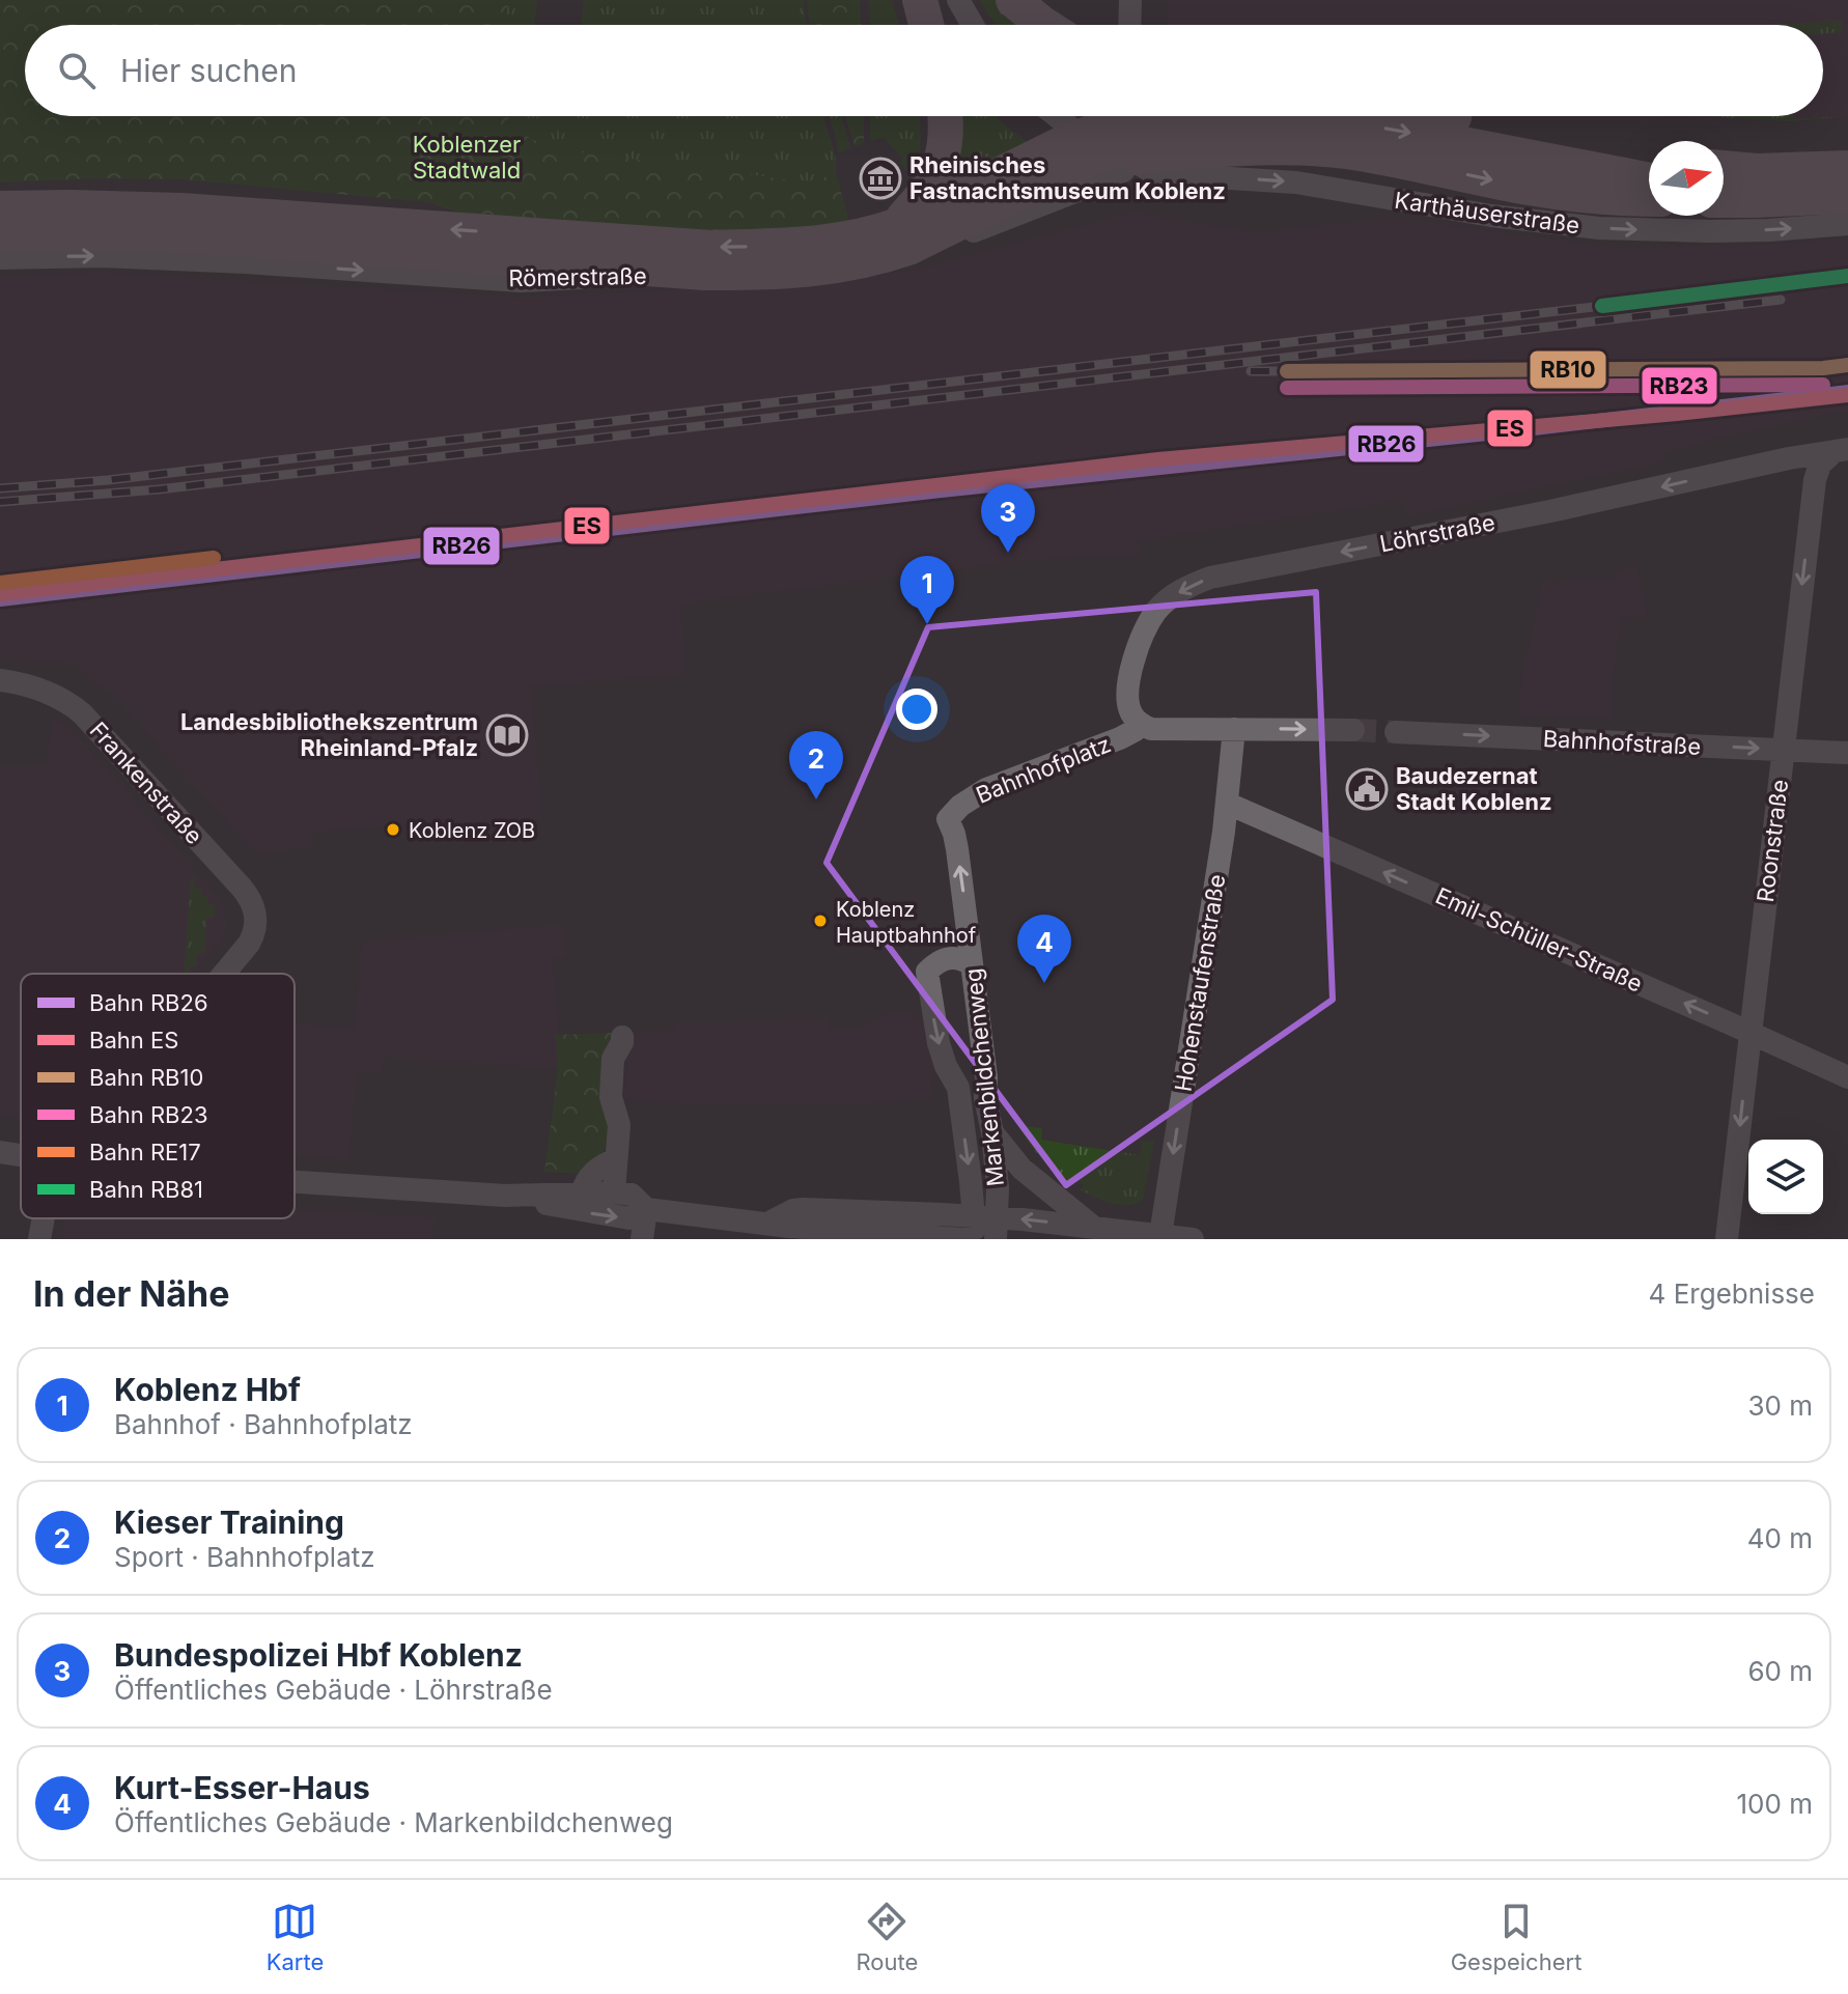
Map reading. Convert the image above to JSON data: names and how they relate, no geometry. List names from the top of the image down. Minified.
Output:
{"streets":{"street":["Karthäuserstraße","Römerstraße","Löhrstraße","Bahnhofstraße","Bahnhofplatz","Frankenstraße","Roonstraße","Emil-Schüller-Straße","Hohenstaufenstraße","Markenbildchenweg"]},"crossings":[["Karthäuserstraße","Römerstraße"],["Löhrstraße","Bahnhofplatz"],["Löhrstraße","Roonstraße"],["Bahnhofstraße","Roonstraße"],["Bahnhofplatz","Markenbildchenweg"],["Roonstraße","Emil-Schüller-Straße"],["Emil-Schüller-Straße","Hohenstaufenstraße"]],"one_way":["Karthäuserstraße","Römerstraße","Löhrstraße","Bahnhofstraße","Roonstraße","Emil-Schüller-Straße","Hohenstaufenstraße"],"parks":["Koblenzer Stadtwald"],"places":{"museum":["Rheinisches Fastnachtsmuseum Koblenz"],"library":["Landesbibliothekszentrum Rheinland-Pfalz"],"public building":["Baudezernat Stadt Koblenz"],"other":["Koblenz ZOB","Koblenz Hauptbahnhof"]},"lines":["rail line RB81","rail line RB10","rail line RB23","rail line RB26","rail line ES","rail line RE17"],"legend":["Bahn RB26","Bahn ES","Bahn RB10","Bahn RB23","Bahn RE17","Bahn RB81"],"north":"right","page":{"search":"Hier suchen","pins":["3","1","2","4"],"heading":["In der Nähe","4 Ergebnisse"],"list":[{"mark":"1","name":"Koblenz Hbf","note":"Bahnhof · Bahnhofplatz","value":"30 m"},{"mark":"2","name":"Kieser Training","note":"Sport · Bahnhofplatz","value":"40 m"},{"mark":"3","name":"Bundespolizei Hbf Koblenz","note":"Öffentliches Gebäude · Löhrstraße","value":"60 m"},{"mark":"4","name":"Kurt-Esser-Haus","note":"Öffentliches Gebäude · Markenbildchenweg","value":"100 m"}],"nav":["Karte","Route","Gespeichert"]}}
